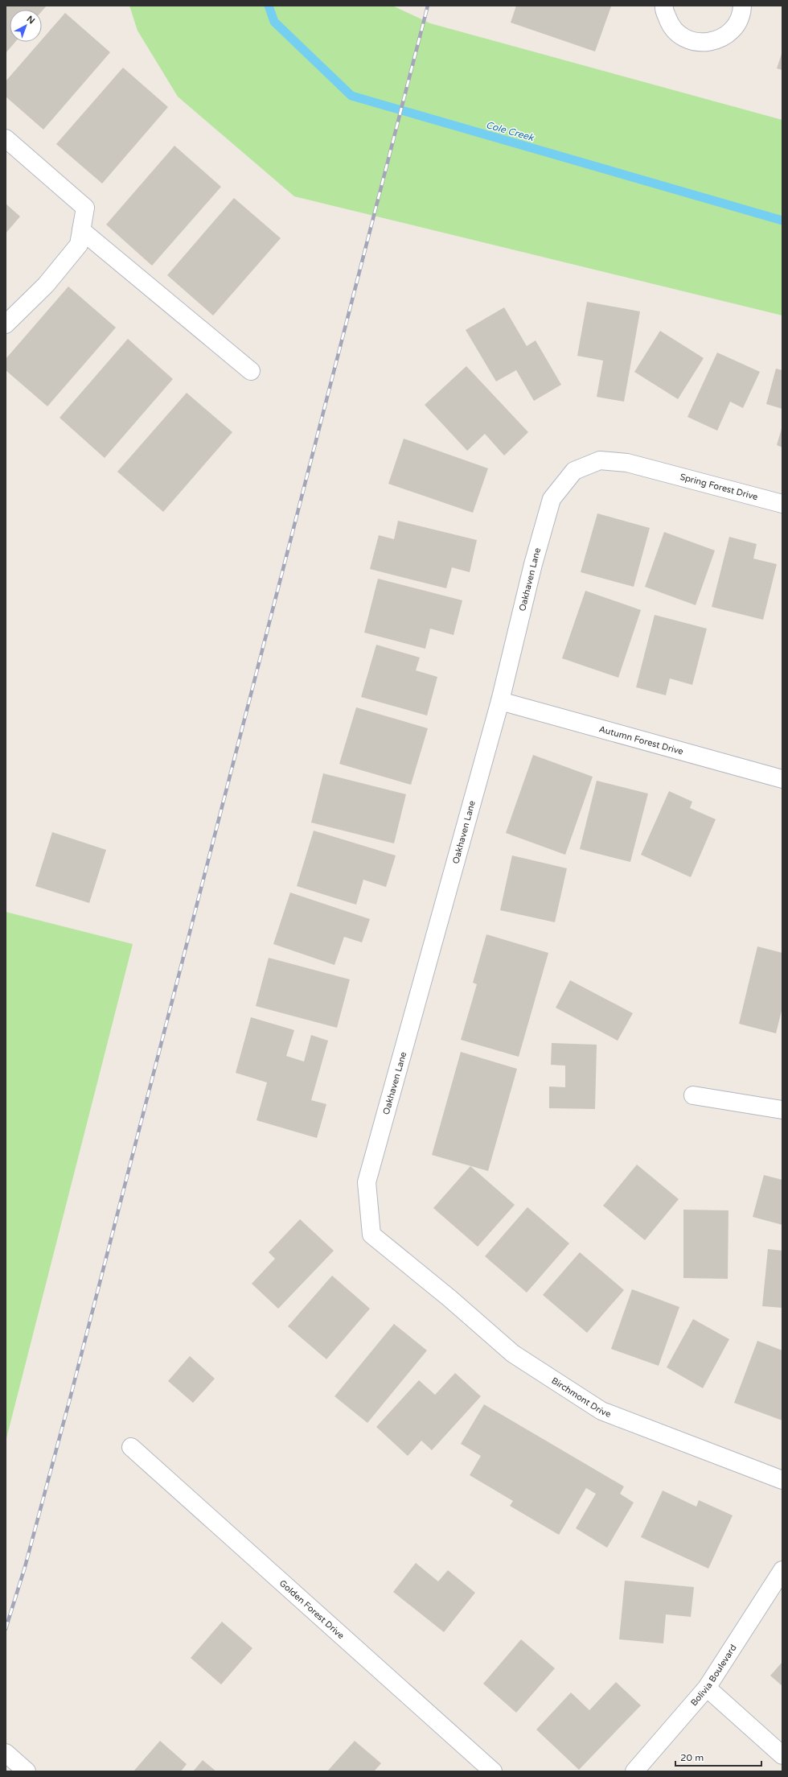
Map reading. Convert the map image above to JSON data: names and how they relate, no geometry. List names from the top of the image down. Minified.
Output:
{"streets":{"street":["Spring Forest Drive","Oakhaven Lane","Autumn Forest Drive","Birchmont Drive","Golden Forest Drive","Bolivia Boulevard"]},"crossings":[["Spring Forest Drive","Oakhaven Lane"],["Oakhaven Lane","Autumn Forest Drive"],["Oakhaven Lane","Birchmont Drive"]],"water":["Cole Creek"],"scale_bar":"20 m","north":"top right"}
